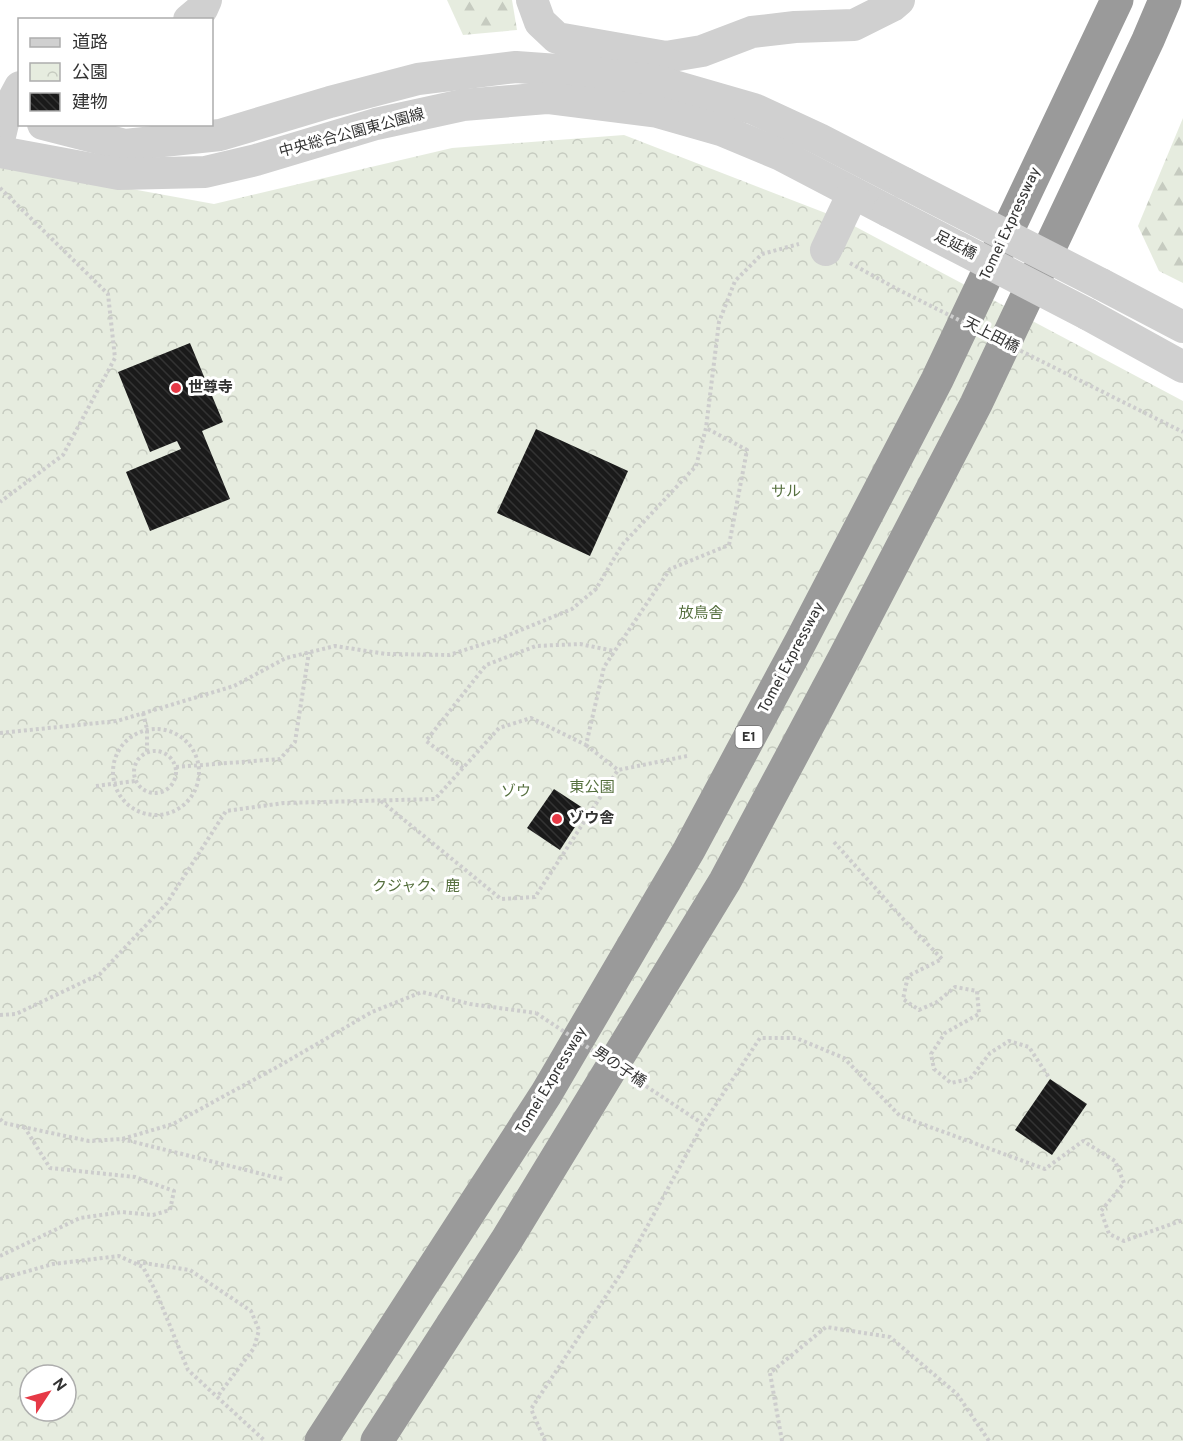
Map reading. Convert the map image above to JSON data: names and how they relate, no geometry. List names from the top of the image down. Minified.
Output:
{"streets":{"highway":["Tomei Expressway","E1"],"street":["中央総合公園東公園線","足延橋"],"path":["天上田橋","男の子橋"]},"crossings":[["中央総合公園東公園線","足延橋"]],"parks":["サル","放鳥舎","東公園","ゾウ","クジャク、鹿"],"places":["世尊寺","ゾウ舎"],"legend":["道路","公園","建物"],"north":"top right"}
